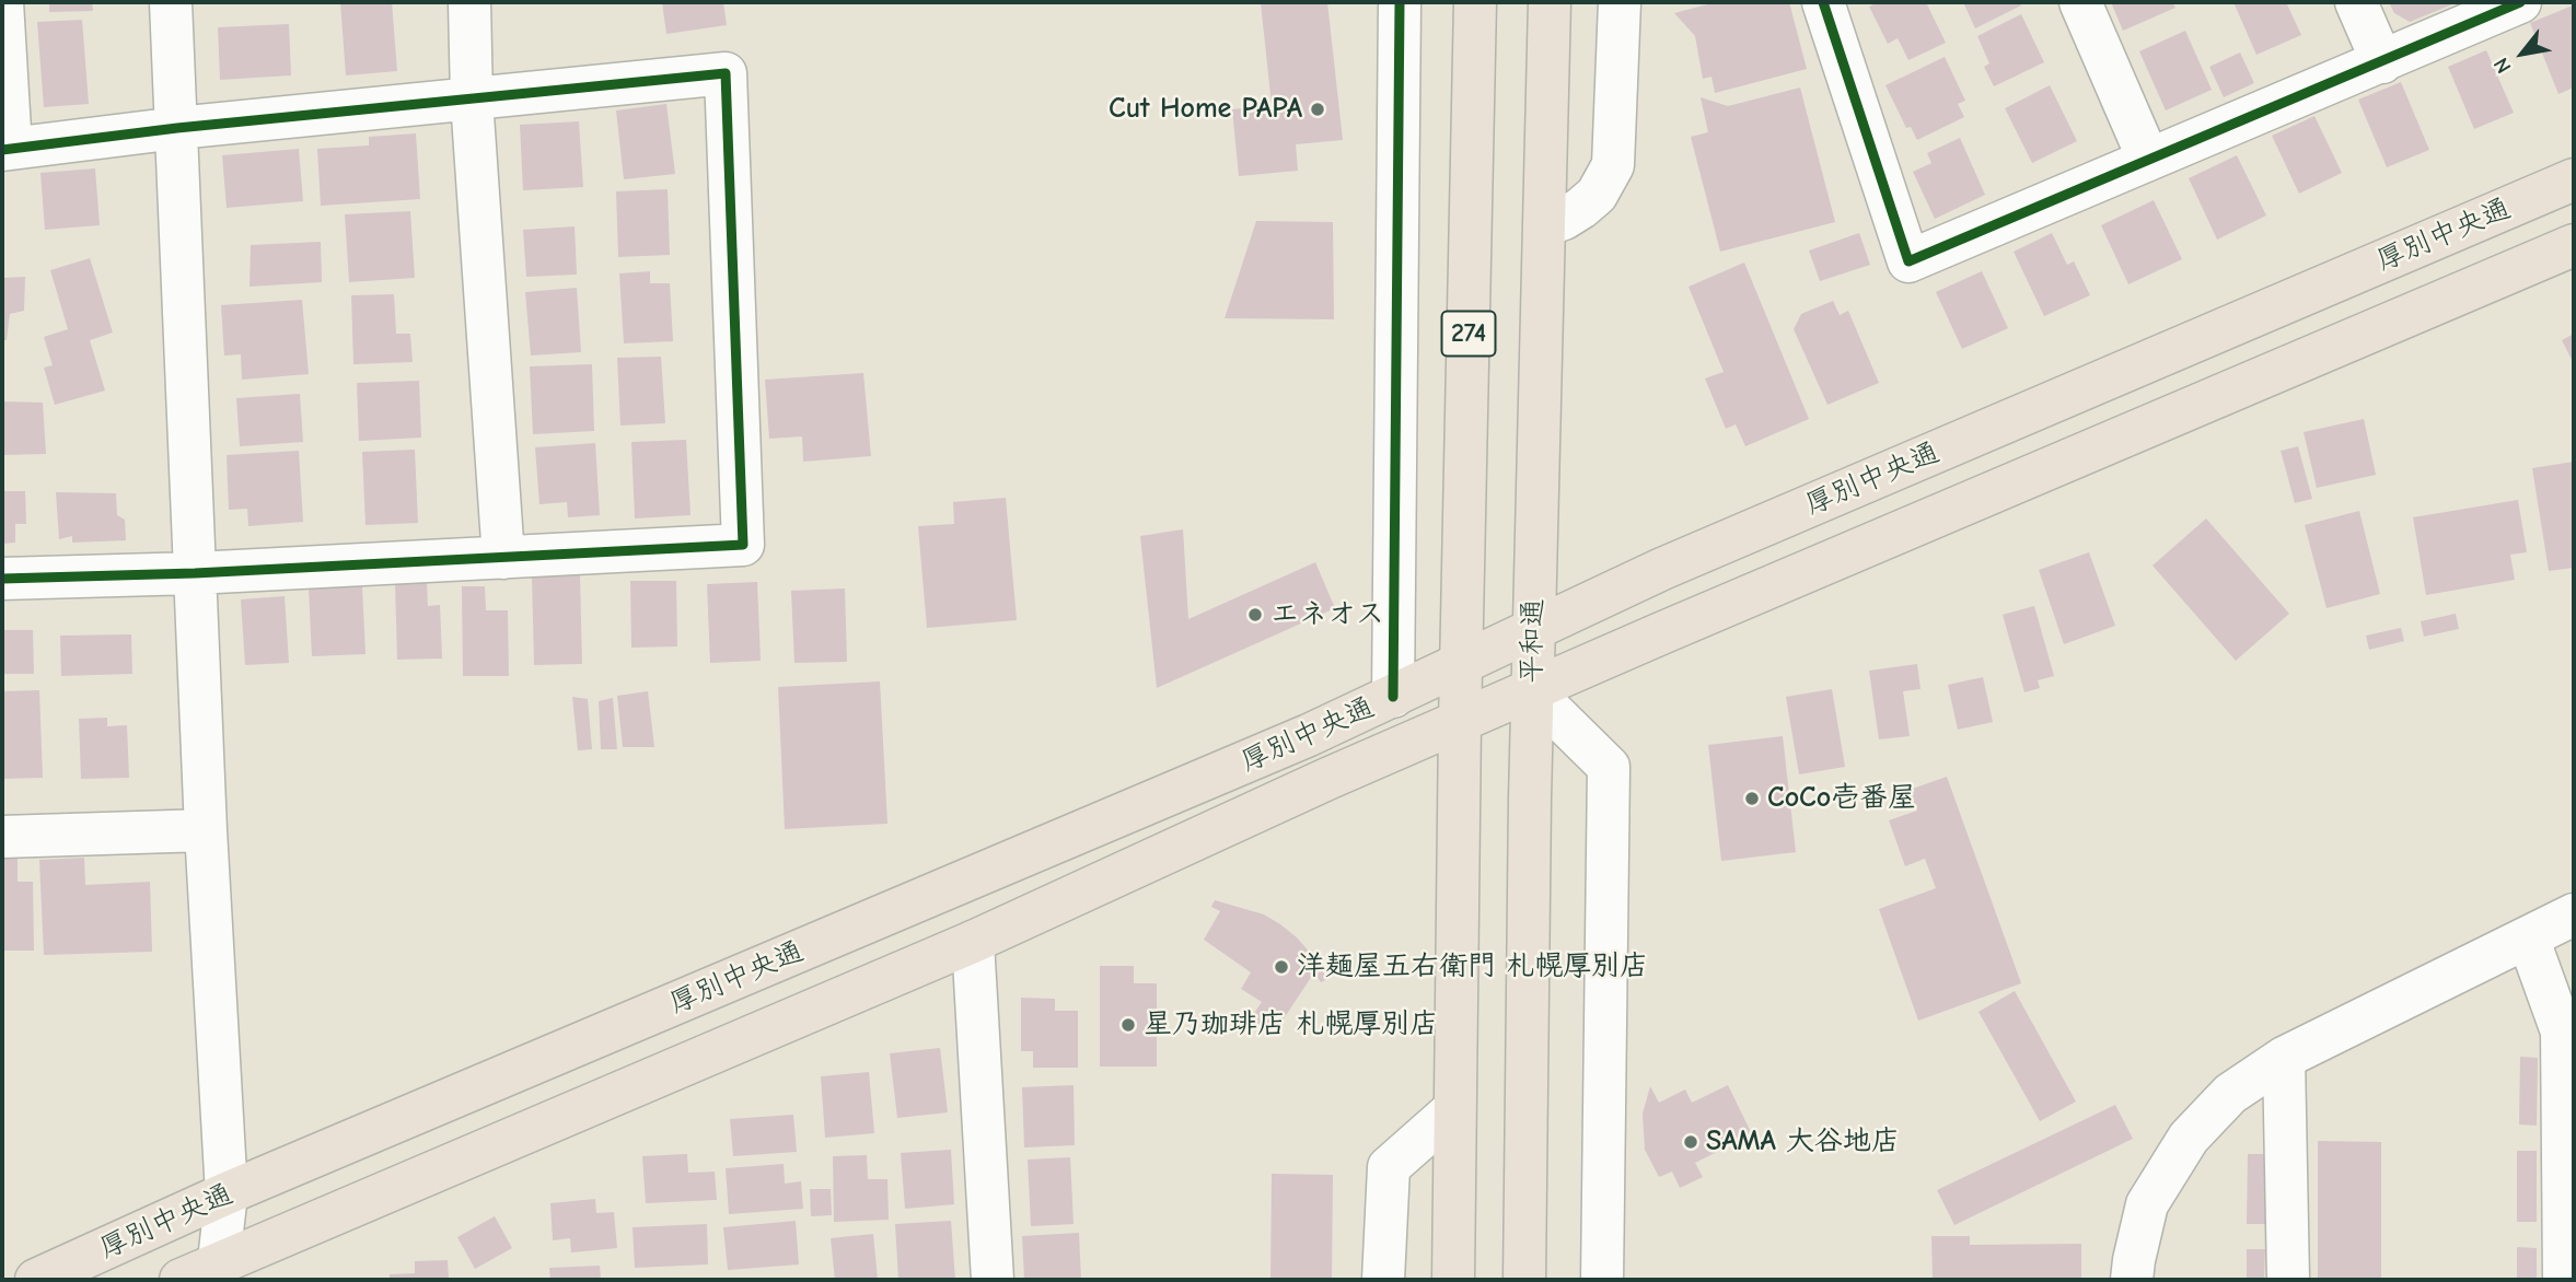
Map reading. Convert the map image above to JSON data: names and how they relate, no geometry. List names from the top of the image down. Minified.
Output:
{"streets":{"main road":["厚別中央通","274","平和通"]},"crossings":[["厚別中央通","274"],["厚別中央通","平和通"]],"places":["Cut Home PAPA","エネオス","CoCo壱番屋","洋麺屋五右衛門 札幌厚別店","星乃珈琲店 札幌厚別店","SAMA 大谷地店"],"north":"bottom left"}
